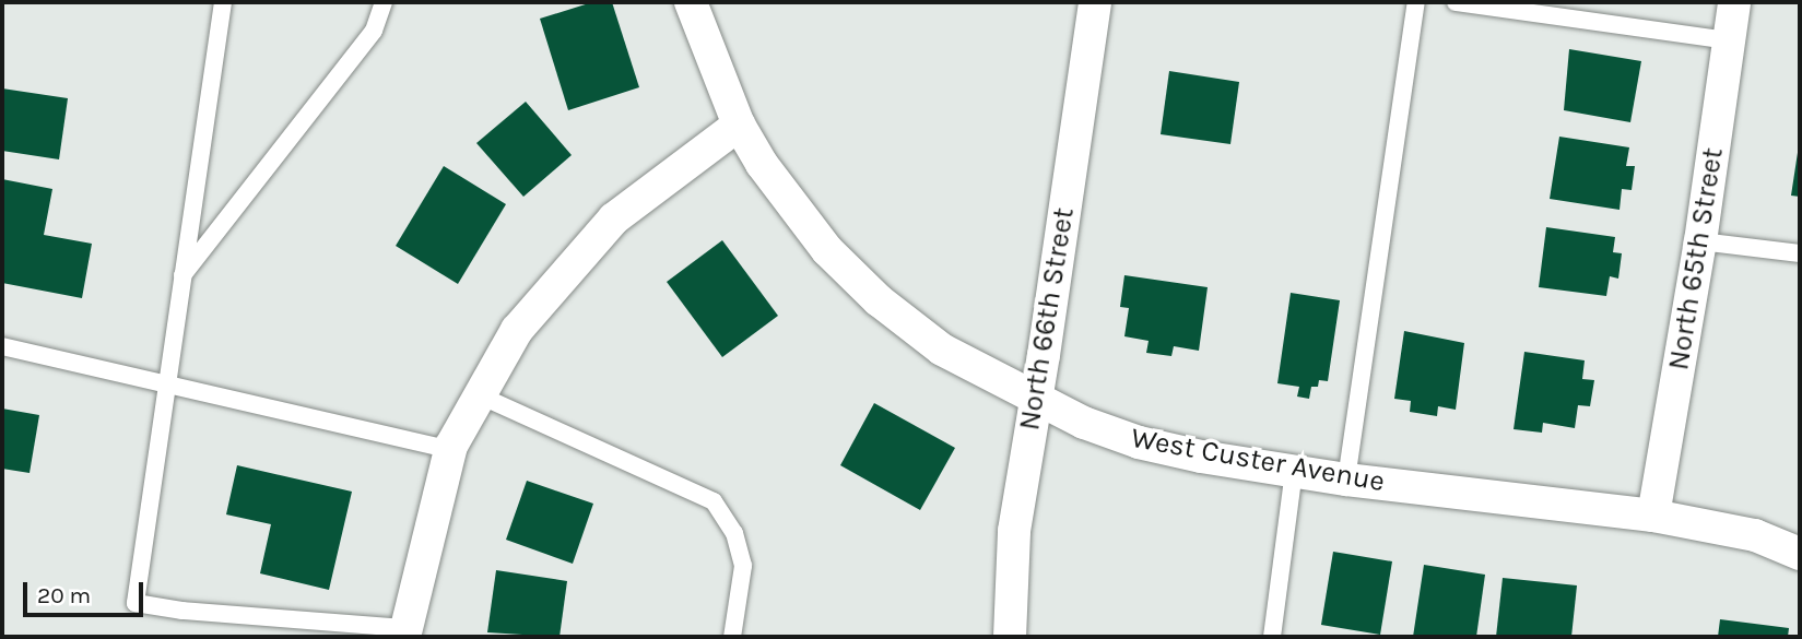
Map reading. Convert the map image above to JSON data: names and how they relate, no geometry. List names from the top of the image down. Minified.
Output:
{"streets":{"street":["North 65th Street","North 66th Street","West Custer Avenue"]},"crossings":[["North 65th Street","West Custer Avenue"],["North 66th Street","West Custer Avenue"]],"scale_bar":"20 m"}
